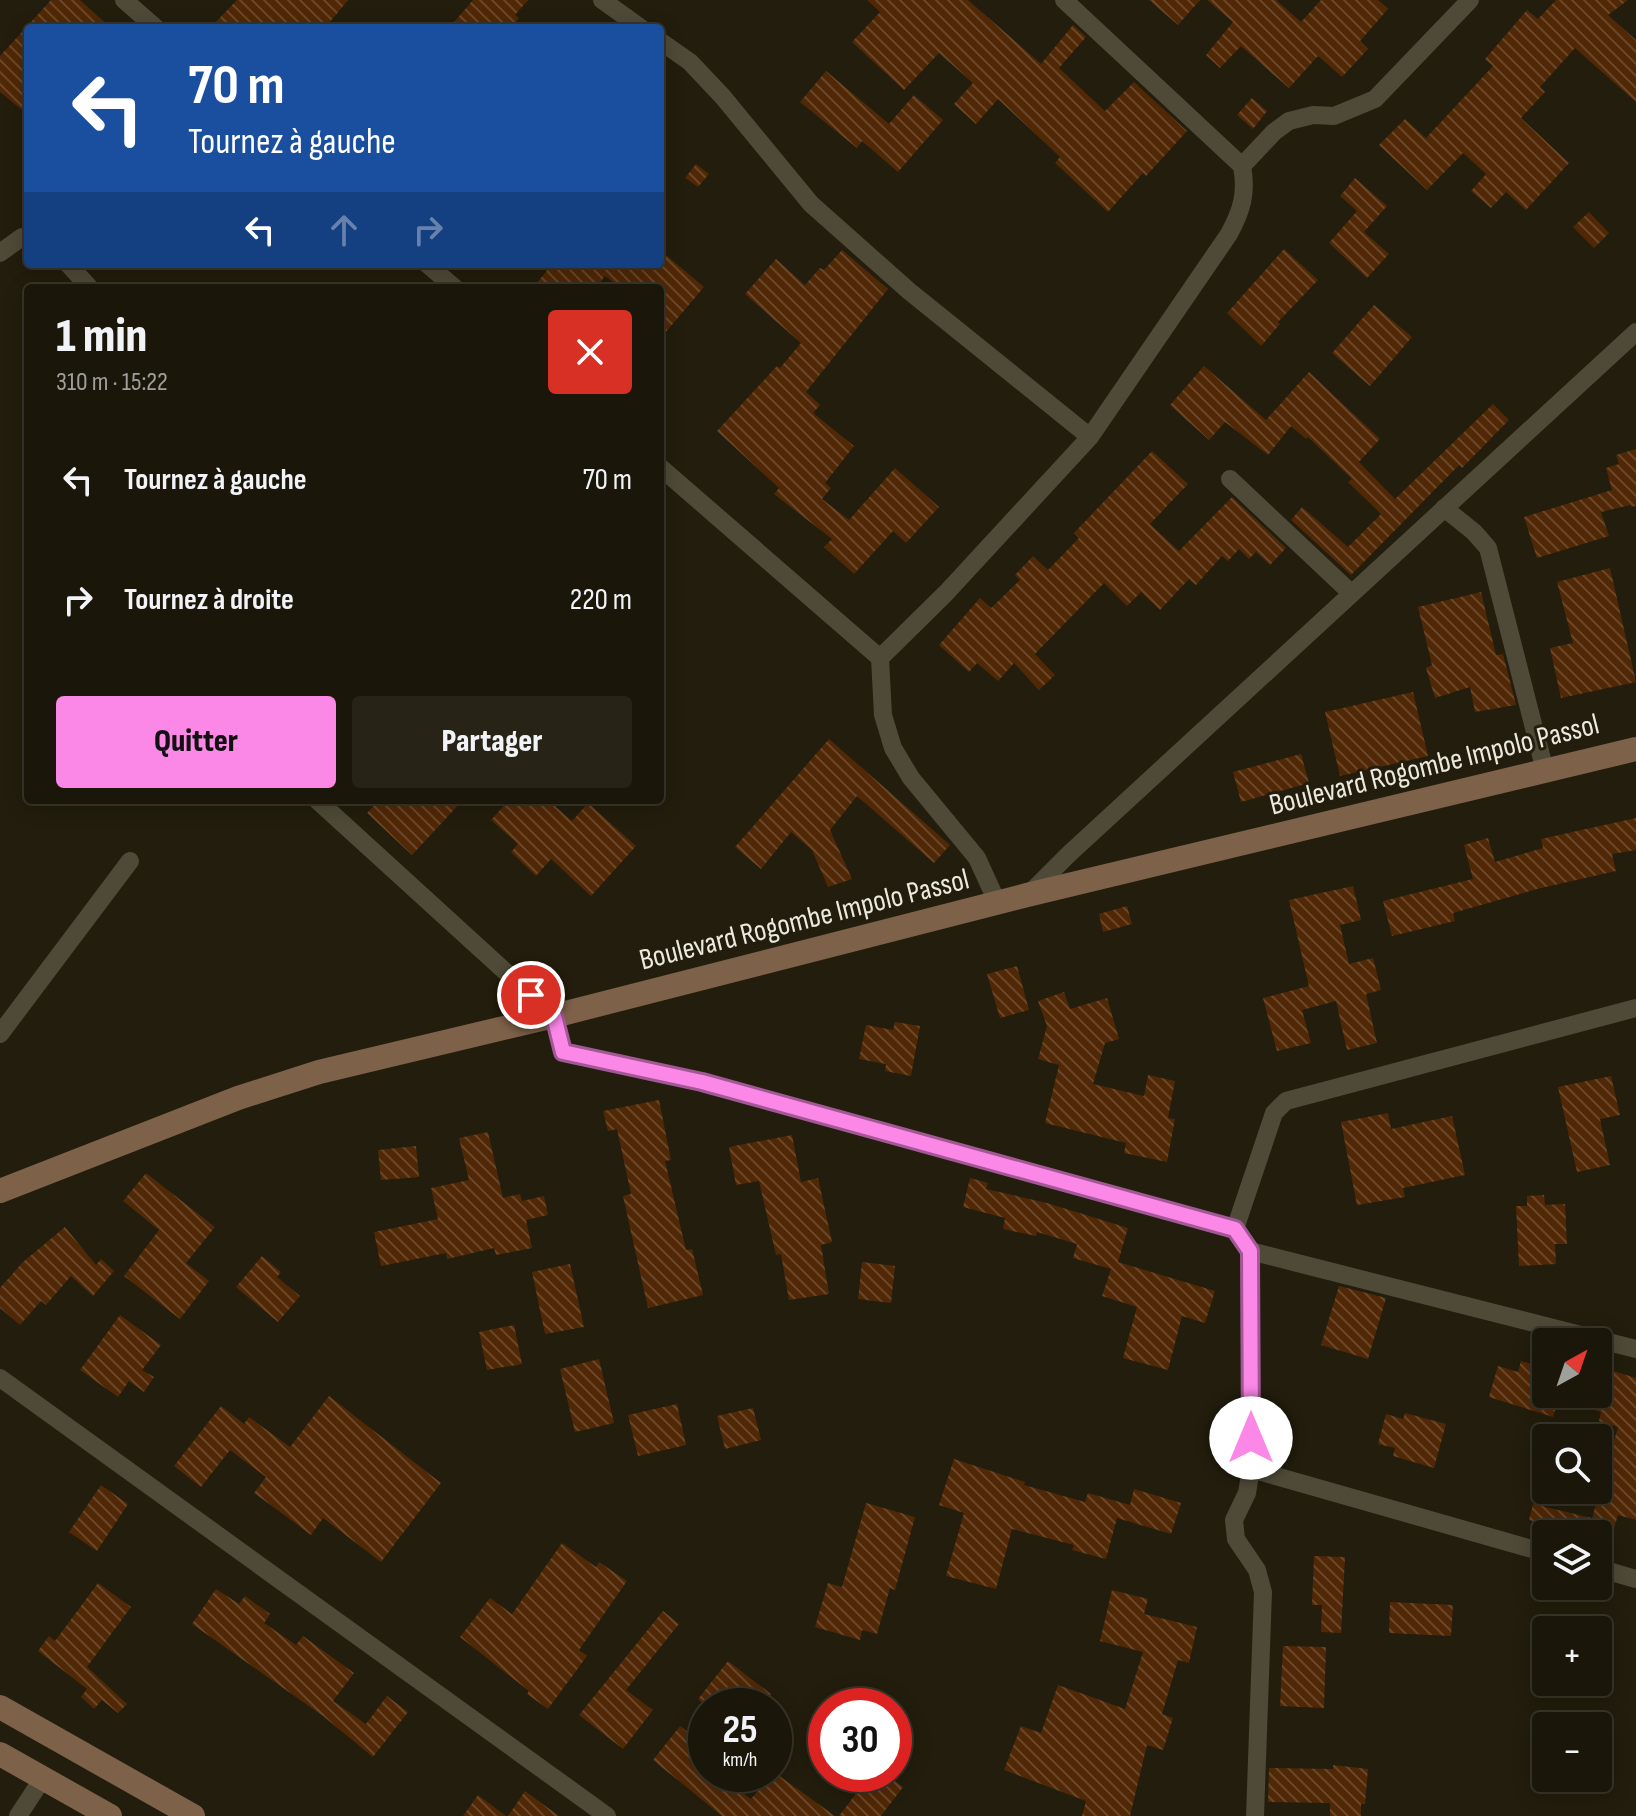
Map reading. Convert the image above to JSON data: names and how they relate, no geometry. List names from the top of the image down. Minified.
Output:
{"streets":{"street":["Boulevard Rogombe Impolo Passol"]},"north":"top right","page":{"turn":["70 m","Tournez à gauche"],"heading":["1 min","310 m · 15:22"],"list":[{"name":"Tournez à gauche","value":"70 m"},{"name":"Tournez à droite","value":"220 m"}],"buttons":["Quitter","Partager"],"map_buttons":["+","−"],"speed":"25 km/h","limit":"30"}}
